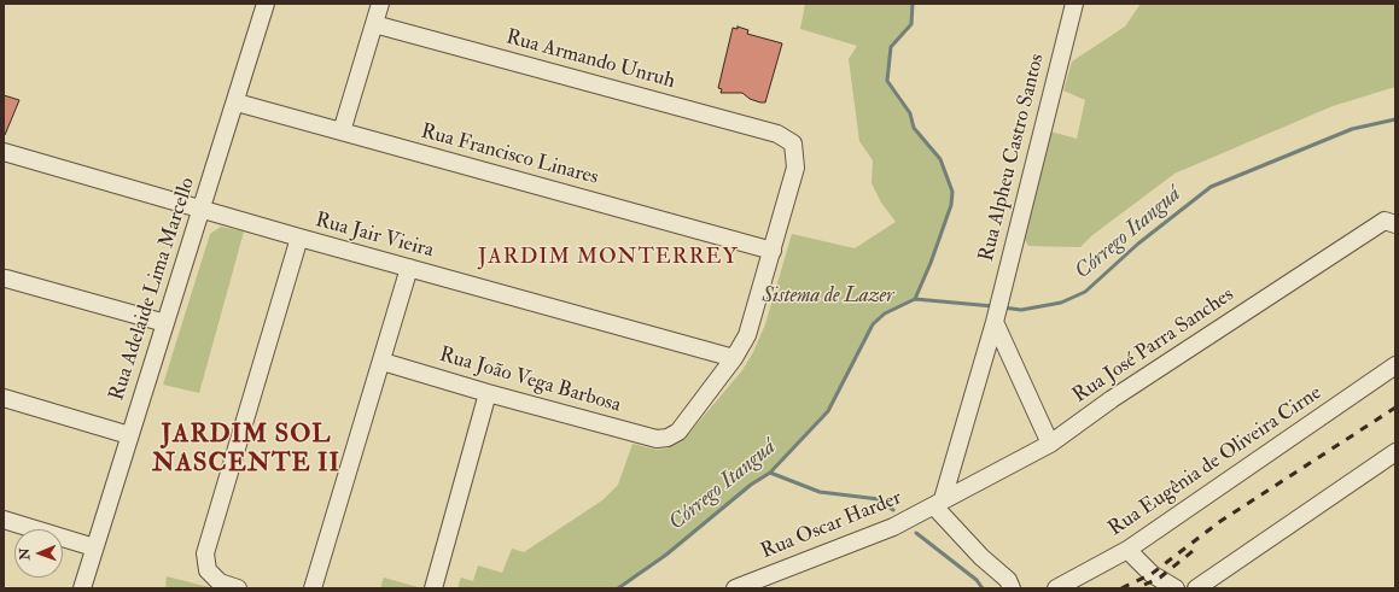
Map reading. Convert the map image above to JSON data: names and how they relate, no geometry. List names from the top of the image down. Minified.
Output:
{"streets":{"street":["Rua Armando Unruh","Rua Francisco Linares","Rua Alpheu Castro Santos","Rua Jair Vieira","Rua Adelaide Lima Marcello","Rua José Parra Sanches","Rua João Vega Barbosa","Rua Eugênia de Oliveira Cirne","Rua Oscar Harder"]},"crossings":[["Rua Armando Unruh","Rua Francisco Linares"],["Rua Francisco Linares","Rua Adelaide Lima Marcello"],["Rua Alpheu Castro Santos","Rua José Parra Sanches"],["Rua Alpheu Castro Santos","Rua Oscar Harder"],["Rua Jair Vieira","Rua Adelaide Lima Marcello"],["Rua Jair Vieira","Rua João Vega Barbosa"],["Rua José Parra Sanches","Rua Oscar Harder"]],"districts":["JARDIM MONTERREY","JARDIM SOL NASCENTE II"],"water":["Córrego Itanguá"],"parks":["Sistema de Lazer"],"north":"left"}
